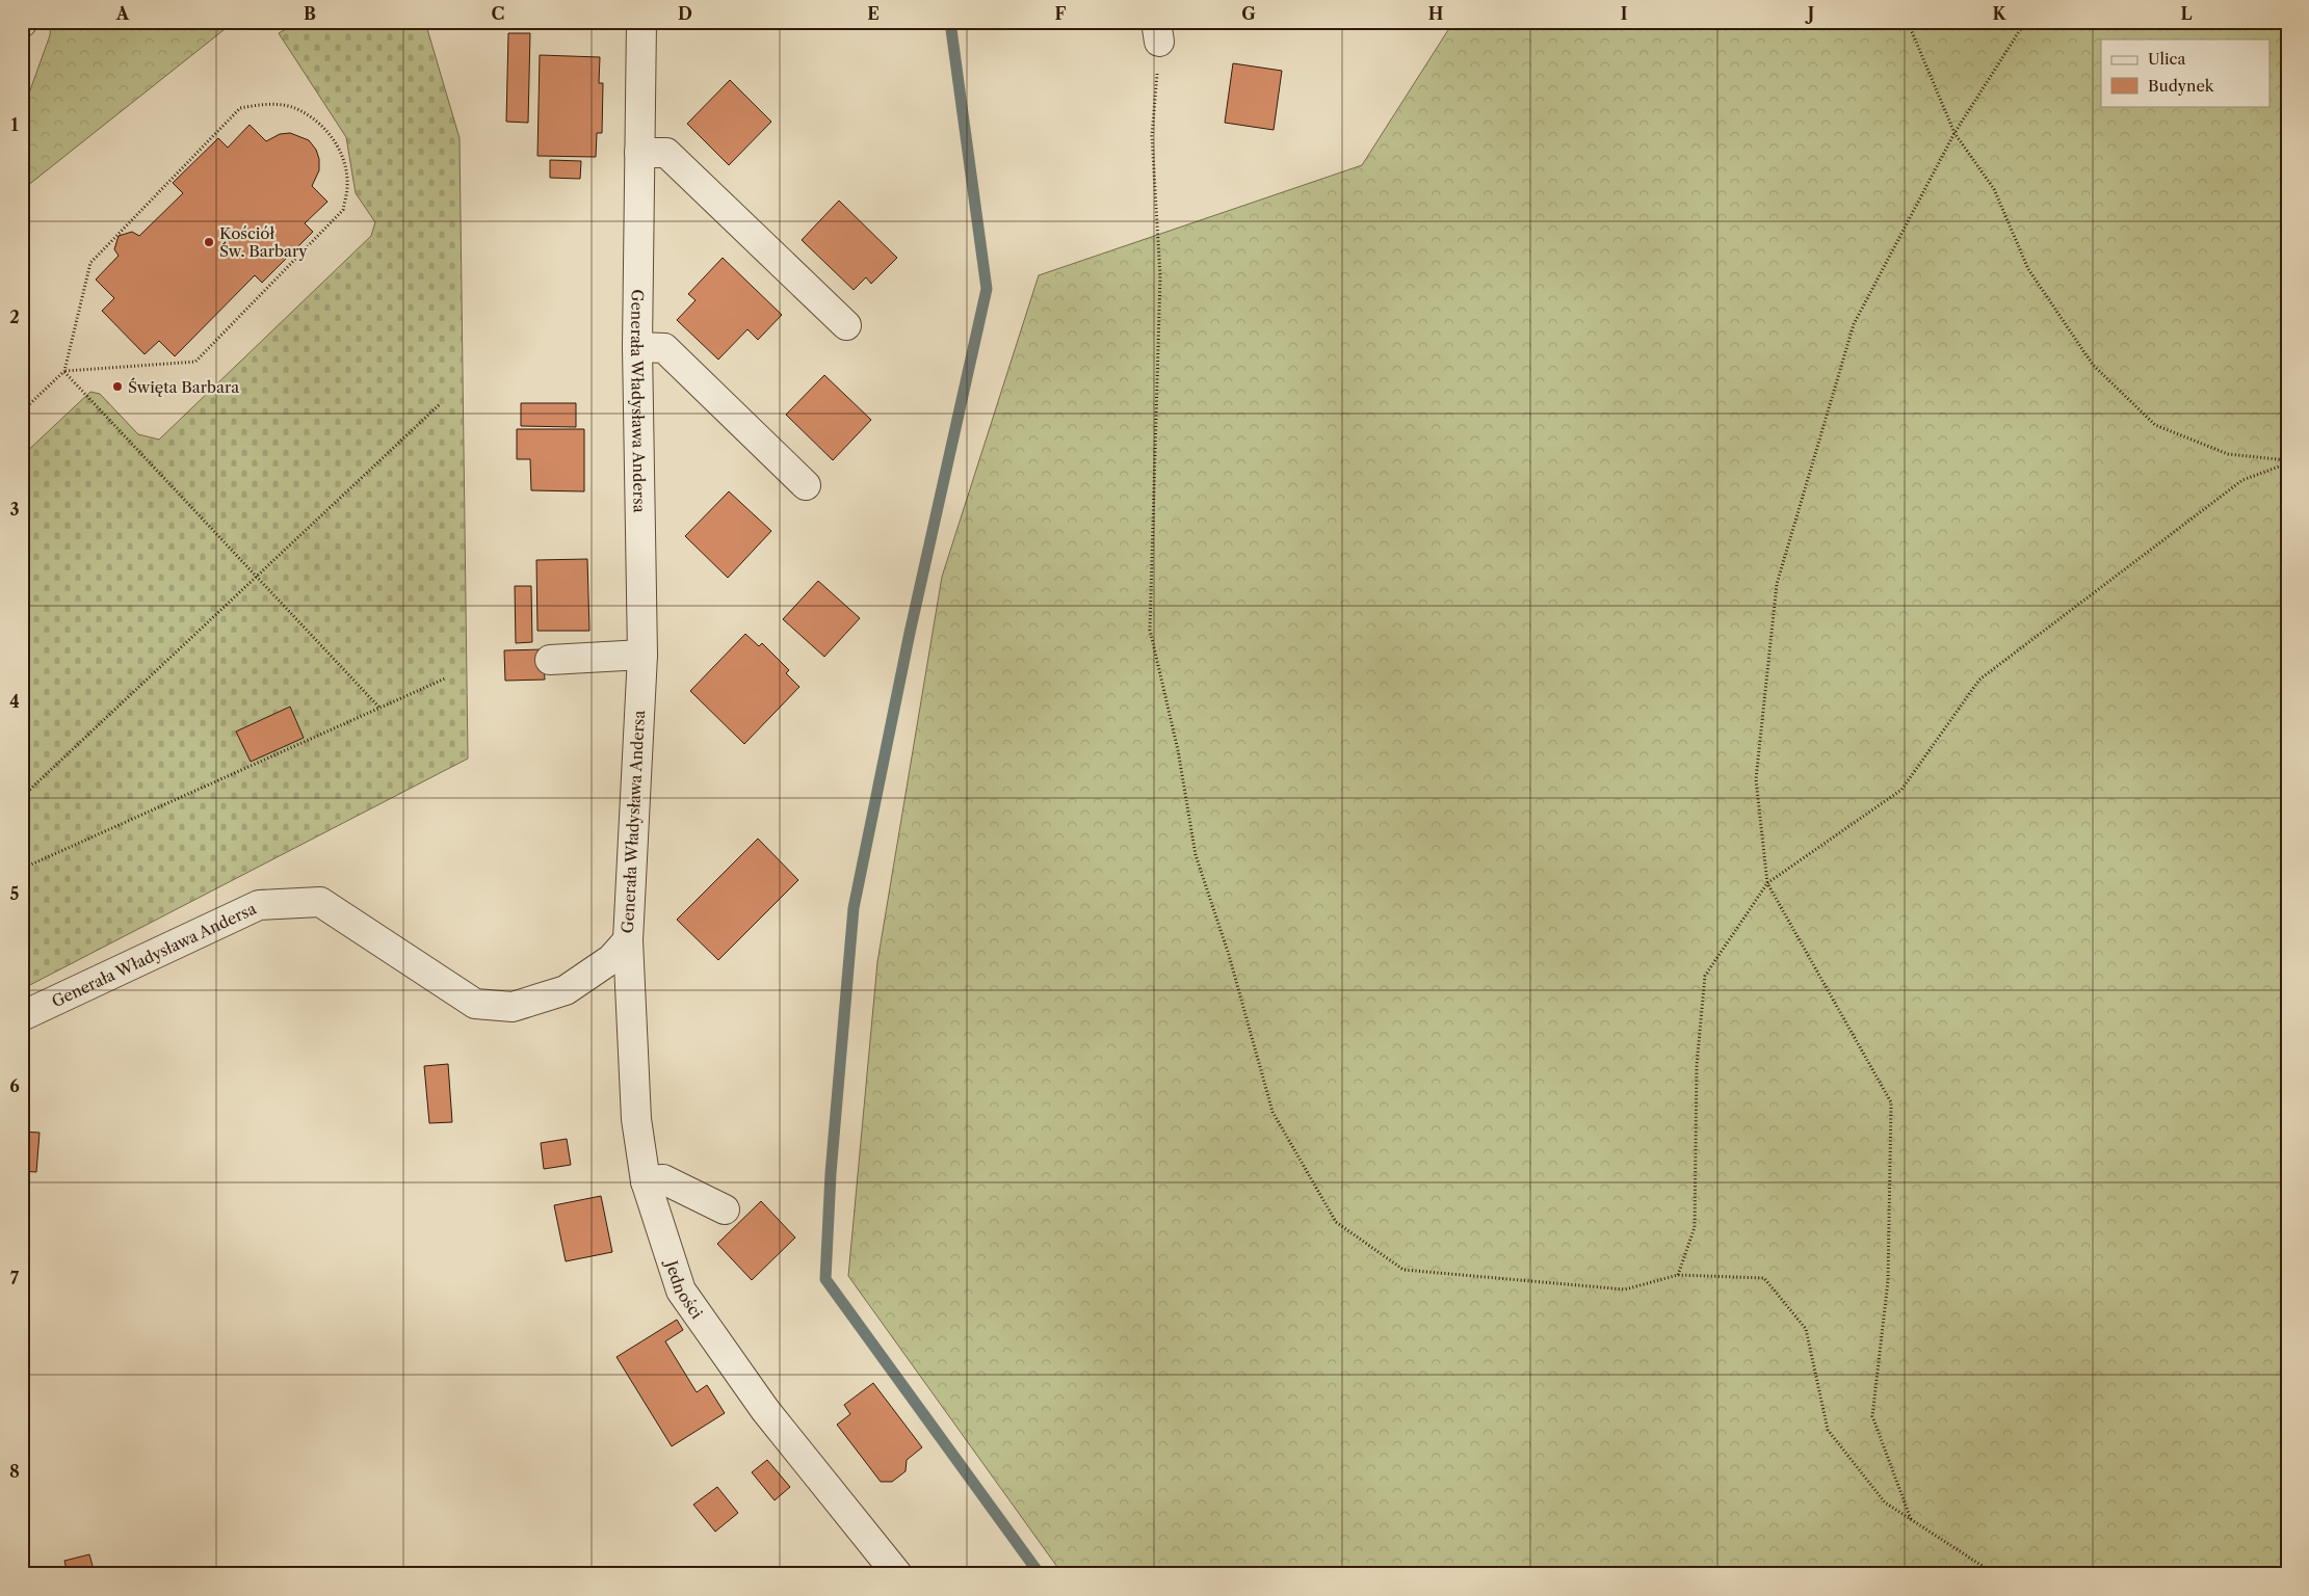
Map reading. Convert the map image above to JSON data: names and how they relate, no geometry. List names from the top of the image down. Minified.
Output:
{"streets":{"street":["Generała Władysława Andersa","Jedności"]},"crossings":[["Generała Władysława Andersa","Jedności"]],"places":["Kościół Św. Barbary","Święta Barbara"],"legend":["Ulica","Budynek"],"grid":{"columns":["A","B","C","D","E","F","G","H","I","J","K","L"],"rows":["1","2","3","4","5","6","7","8"]}}
